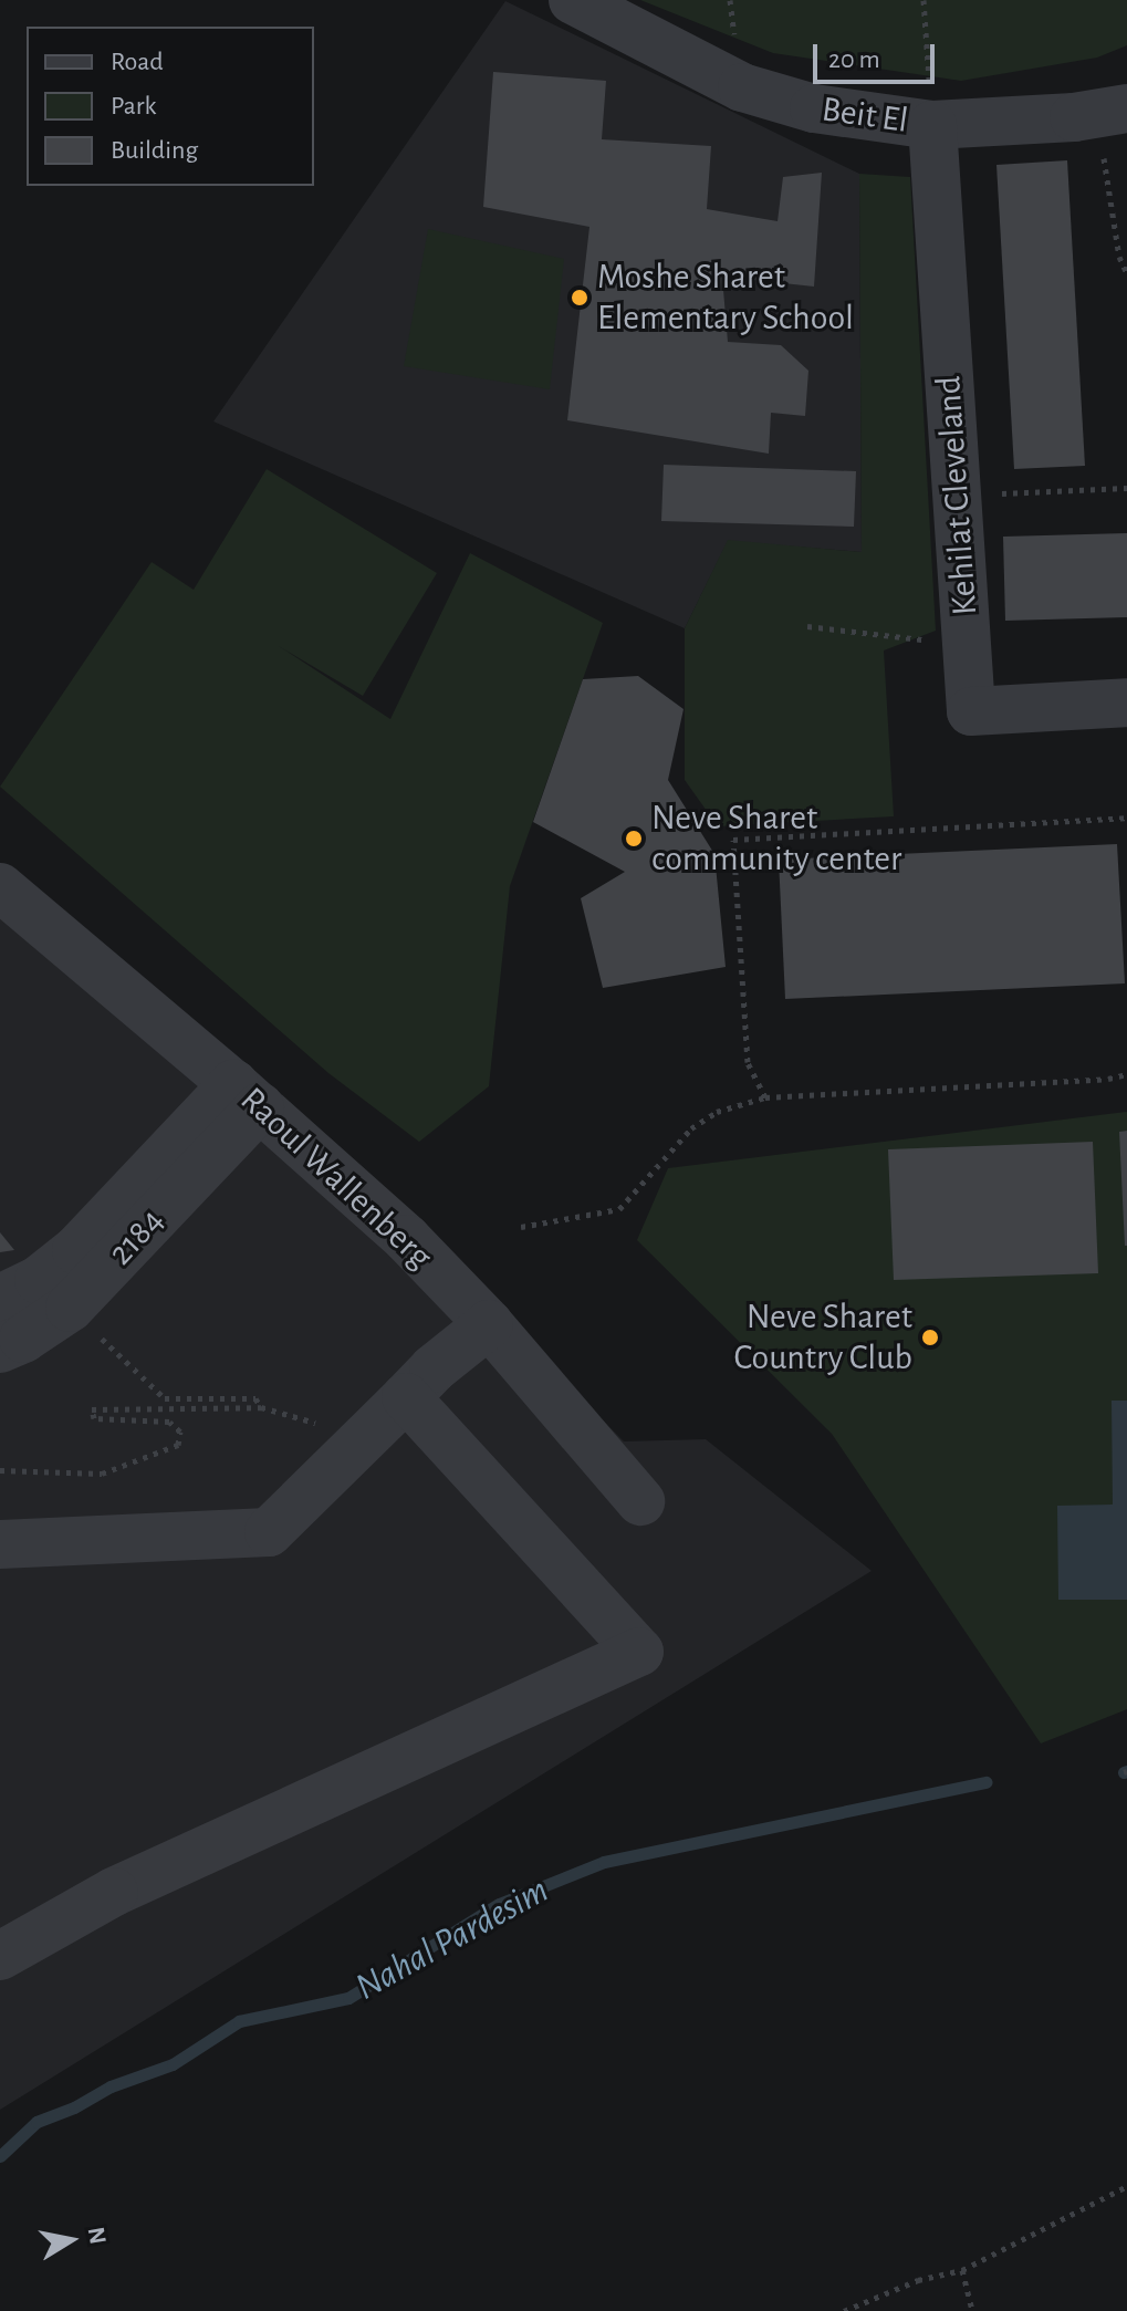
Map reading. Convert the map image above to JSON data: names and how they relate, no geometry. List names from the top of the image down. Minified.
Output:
{"streets":{"street":["Beit El","Kehilat Cleveland","Raoul Wallenberg","2184"]},"crossings":[["Beit El","Kehilat Cleveland"],["Raoul Wallenberg","2184"]],"water":["Nahal Pardesim"],"places":["Moshe Sharet Elementary School","Neve Sharet community center","Neve Sharet Country Club"],"legend":["Road","Park","Building"],"scale_bar":"20 m","north":"right"}
